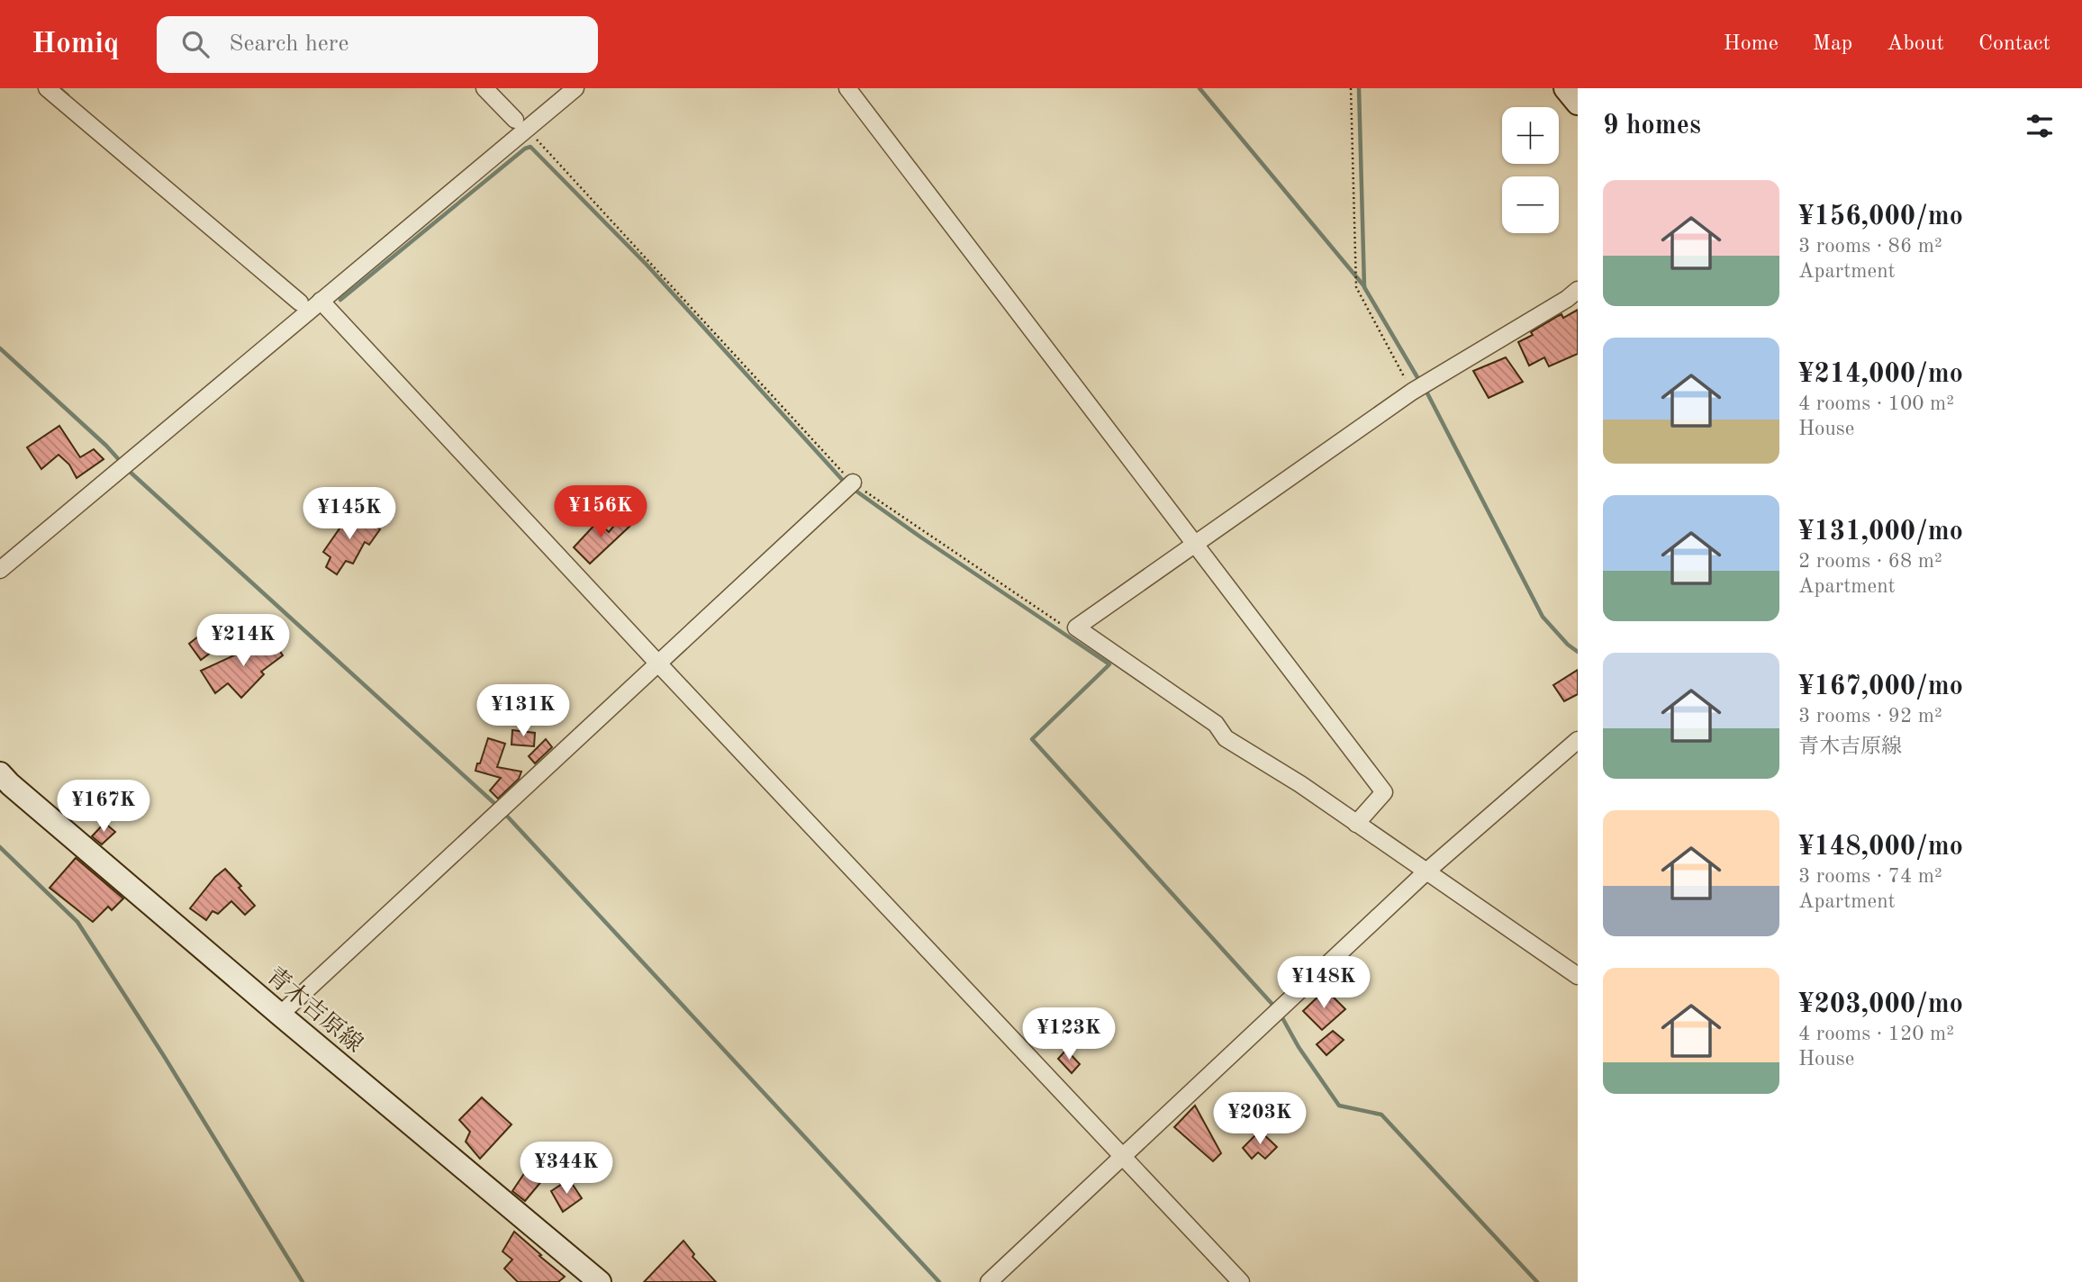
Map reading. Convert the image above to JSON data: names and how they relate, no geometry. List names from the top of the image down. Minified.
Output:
{"streets":{"main road":["青木吉原線"]},"page":{"header":"Homiq","search":"Search here","nav":["Home","Map","About","Contact"],"heading":"9 homes","map_buttons":["+","−"],"list":[{"name":"¥156,000/mo","note":"3 rooms · 86 m² · Apartment"},{"name":"¥214,000/mo","note":"4 rooms · 100 m² · House"},{"name":"¥131,000/mo","note":"2 rooms · 68 m² · Apartment"},{"name":"¥167,000/mo","note":"3 rooms · 92 m² · 青木吉原線"},{"name":"¥148,000/mo","note":"3 rooms · 74 m² · Apartment"},{"name":"¥203,000/mo","note":"4 rooms · 120 m² · House"}],"price":["¥156K","¥145K","¥214K","¥131K","¥167K","¥148K","¥123K","¥203K","¥344K"]}}
